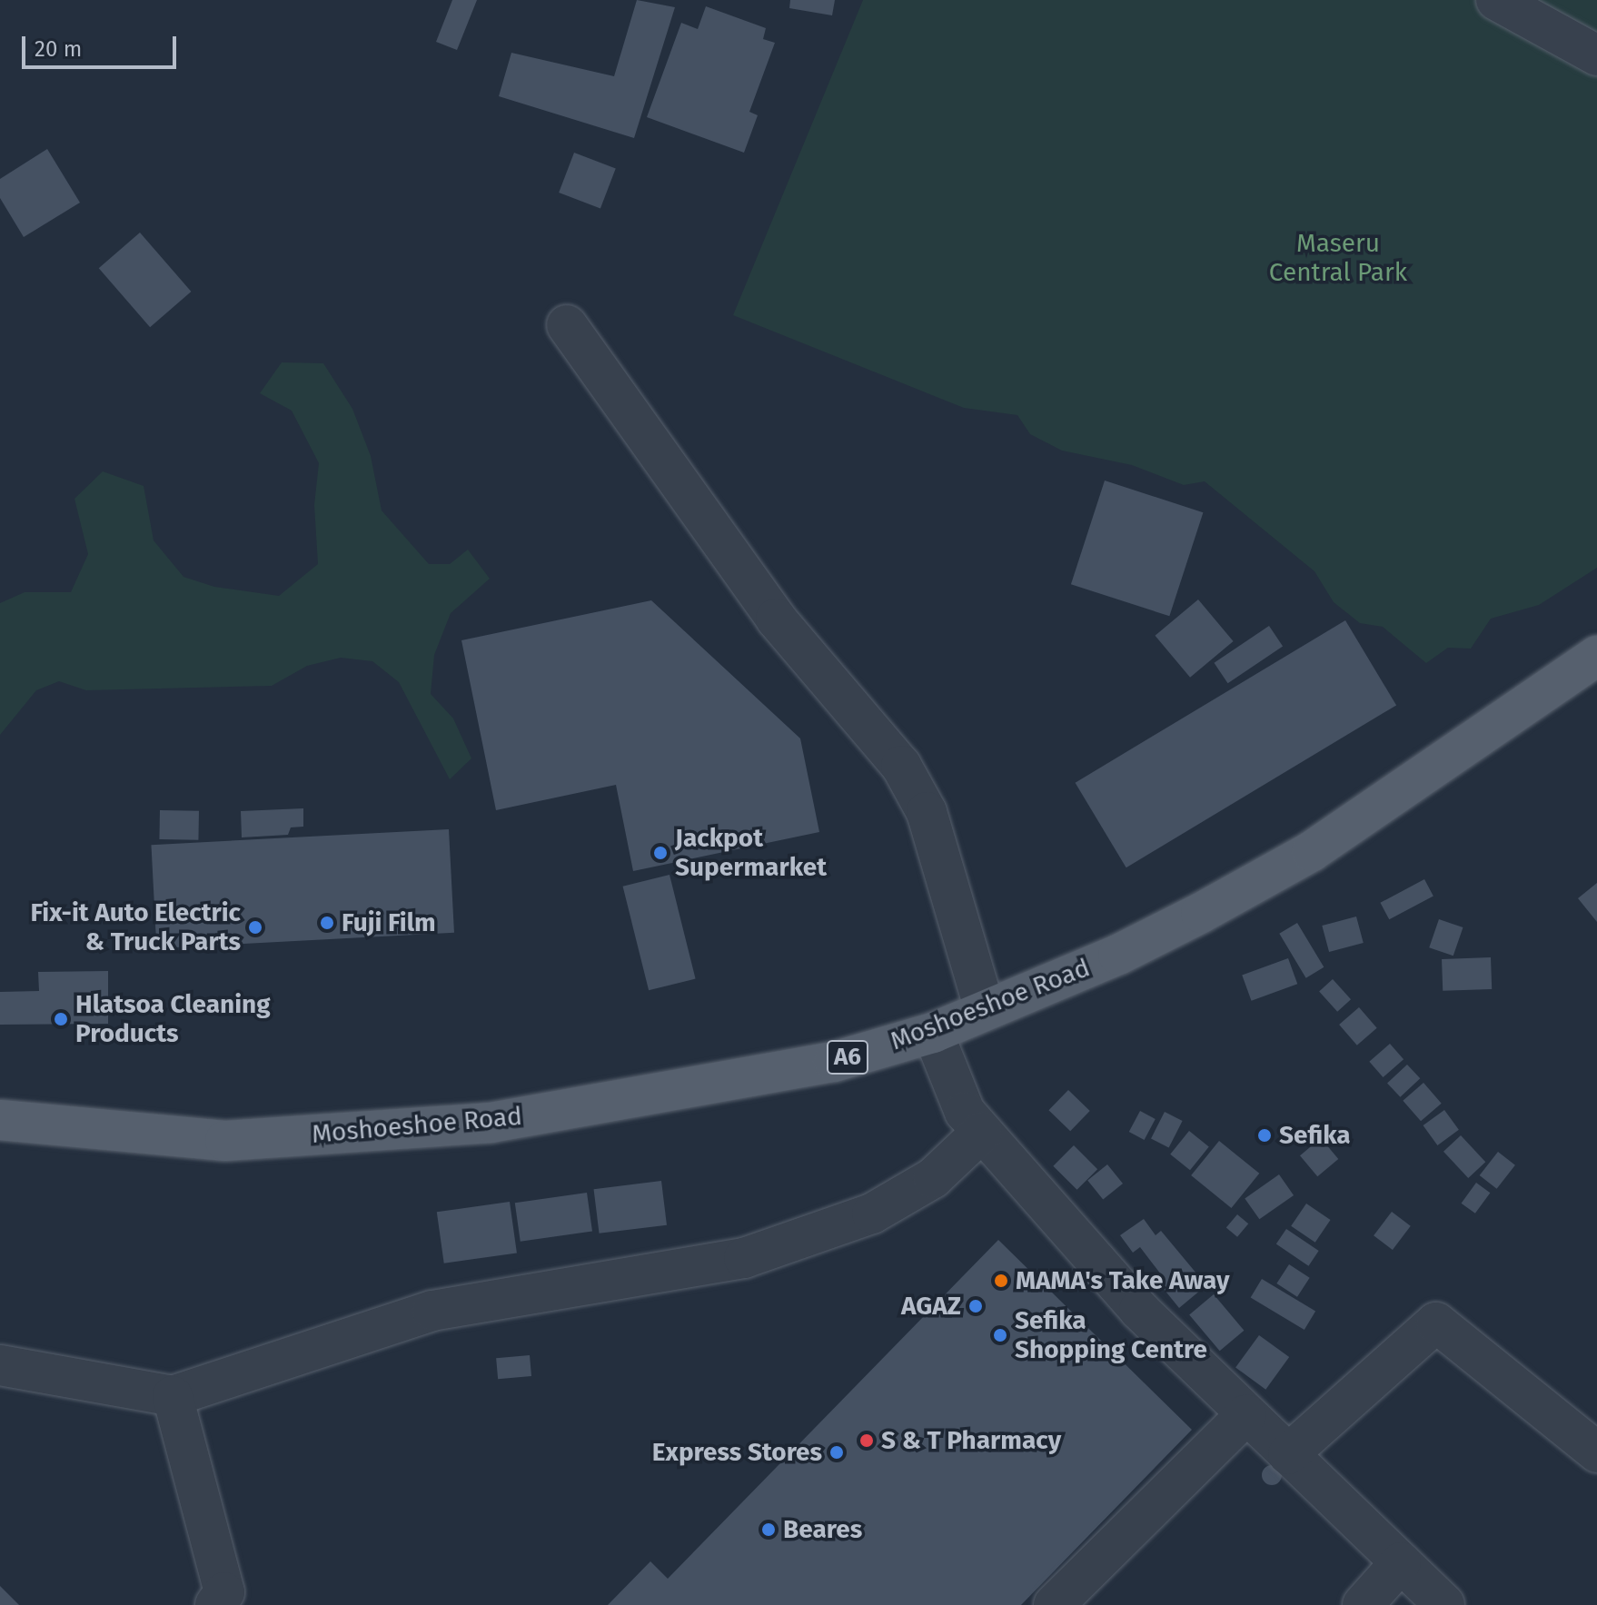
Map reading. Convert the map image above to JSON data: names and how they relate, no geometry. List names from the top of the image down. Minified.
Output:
{"streets":{"main road":["Moshoeshoe Road","A6"]},"parks":["Maseru Central Park"],"places":["Jackpot Supermarket","Fuji Film","Fix-it Auto Electric & Truck Parts","Hlatsoa Cleaning Products","Sefika","MAMA's Take Away","AGAZ","Sefika Shopping Centre","S & T Pharmacy","Express Stores","Beares"],"scale_bar":"20 m"}
